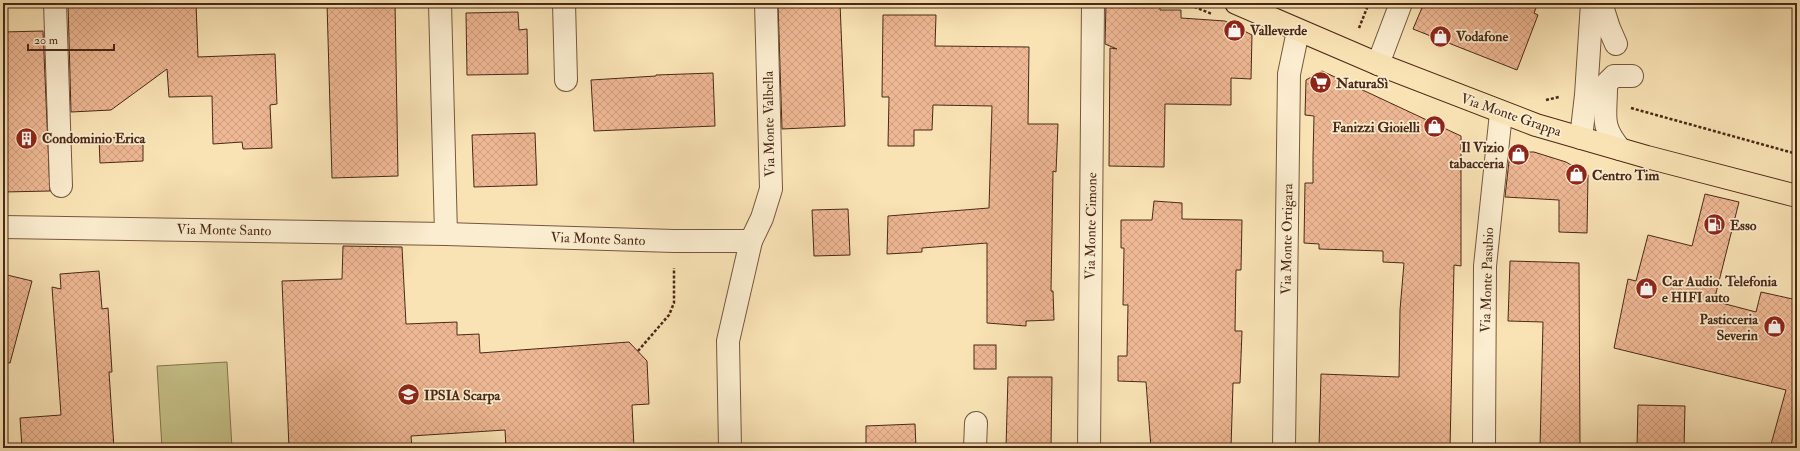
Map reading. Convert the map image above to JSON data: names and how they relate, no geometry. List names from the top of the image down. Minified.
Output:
{"streets":{"main road":["Via Monte Grappa"],"street":["Via Monte Valbella","Via Monte Cimone","Via Monte Santo","Via Monte Ortigara","Via Monte Pasubio"]},"crossings":[["Via Monte Grappa","Via Monte Ortigara"],["Via Monte Grappa","Via Monte Pasubio"],["Via Monte Valbella","Via Monte Santo"]],"places":{"shop":["Valleverde","Vodafone","Fanizzi Gioielli","Il Vizio tabacceria","Centro Tim","Car Audio. Telefonia e HIFI auto","Pasticceria Severin"],"supermarket":["NaturaSì"],"building":["Condominio Erica"],"fuel station":["Esso"],"school or university":["IPSIA Scarpa"]},"scale_bar":"20 m"}
